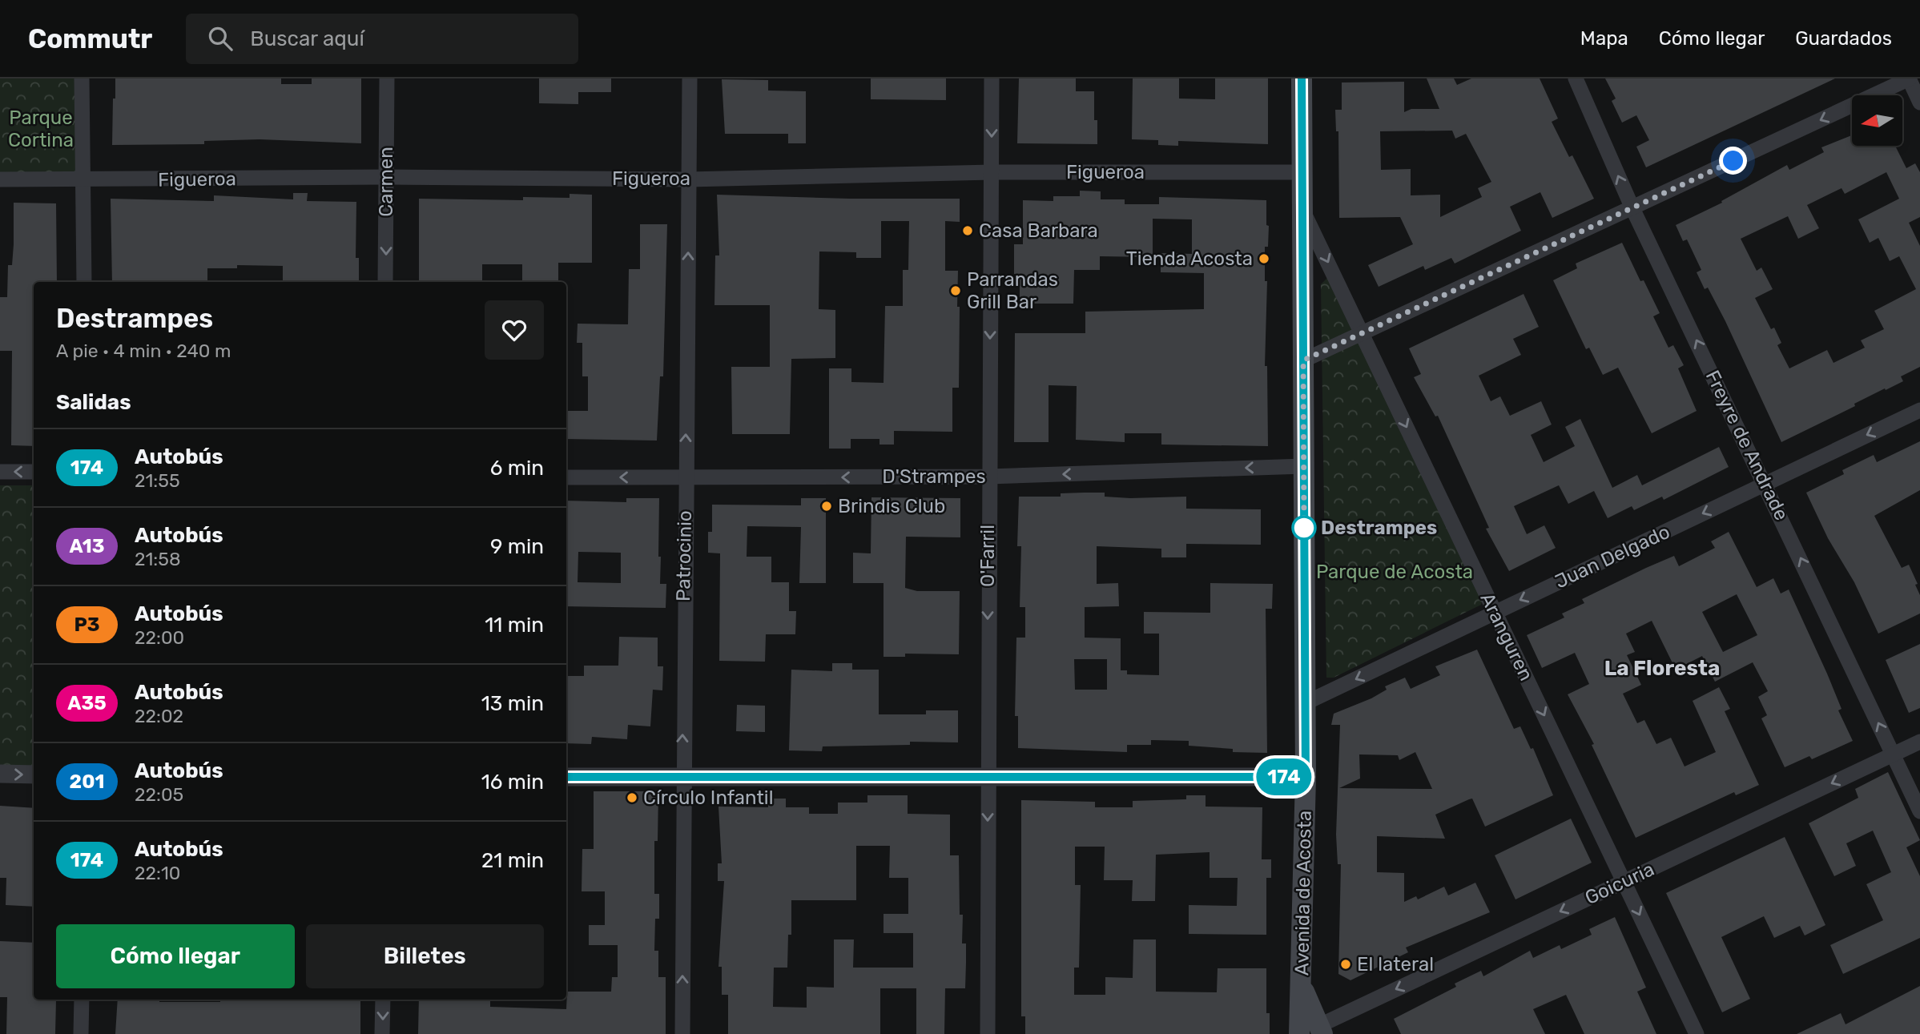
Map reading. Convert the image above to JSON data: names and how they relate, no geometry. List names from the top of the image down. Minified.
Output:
{"streets":{"main road":["Avenida de Acosta"],"street":["Figueroa","Carmen","Freyre de Andrade","D'Strampes","Patrocinio","O'Farril","Juan Delgado","Aranguren","Goicuria"]},"crossings":[["Figueroa","Carmen"],["Figueroa","Patrocinio"],["Figueroa","O'Farril"],["Figueroa","Avenida de Acosta"],["Freyre de Andrade","Juan Delgado"],["Freyre de Andrade","Goicuria"],["D'Strampes","Patrocinio"],["D'Strampes","O'Farril"],["D'Strampes","Avenida de Acosta"],["Juan Delgado","Aranguren"],["Juan Delgado","Avenida de Acosta"],["Aranguren","Goicuria"],["Aranguren","Avenida de Acosta"],["Goicuria","Avenida de Acosta"]],"one_way":["Carmen","Freyre de Andrade","D'Strampes","Patrocinio","O'Farril","Juan Delgado","Aranguren","Goicuria"],"districts":["La Floresta"],"parks":["Parque Cortina","Parque de Acosta"],"places":["Casa Barbara","Tienda Acosta","Parrandas Grill Bar","Brindis Club","Destrampes","Círculo Infantil","El lateral"],"lines":["bus line 174"],"north":"left","page":{"header":"Commutr","search":"Buscar aquí","nav":["Mapa","Cómo llegar","Guardados"],"on_map":"174","heading":[["Destrampes","A pie · 4 min · 240 m"],"Salidas"],"list":[{"mark":"174","name":"Autobús","note":"21:55","value":"6 min"},{"mark":"A13","name":"Autobús","note":"21:58","value":"9 min"},{"mark":"P3","name":"Autobús","note":"22:00","value":"11 min"},{"mark":"A35","name":"Autobús","note":"22:02","value":"13 min"},{"mark":"201","name":"Autobús","note":"22:05","value":"16 min"},{"mark":"174","name":"Autobús","note":"22:10","value":"21 min"}],"buttons":["Cómo llegar","Billetes"]}}
